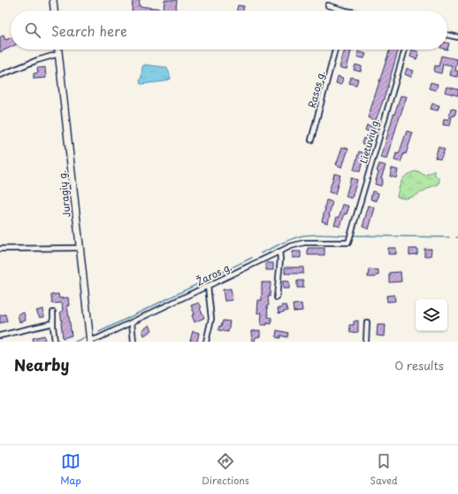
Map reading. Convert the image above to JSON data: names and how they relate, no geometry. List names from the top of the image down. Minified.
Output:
{"streets":{"main road":["Juragių g."],"street":["Rasos g.","Lietuvių g.","Žaros g."]},"crossings":[["Lietuvių g.","Žaros g."],["Juragių g.","Žaros g."]],"page":{"search":"Search here","heading":["Nearby","0 results"],"nav":["Map","Directions","Saved"]}}
